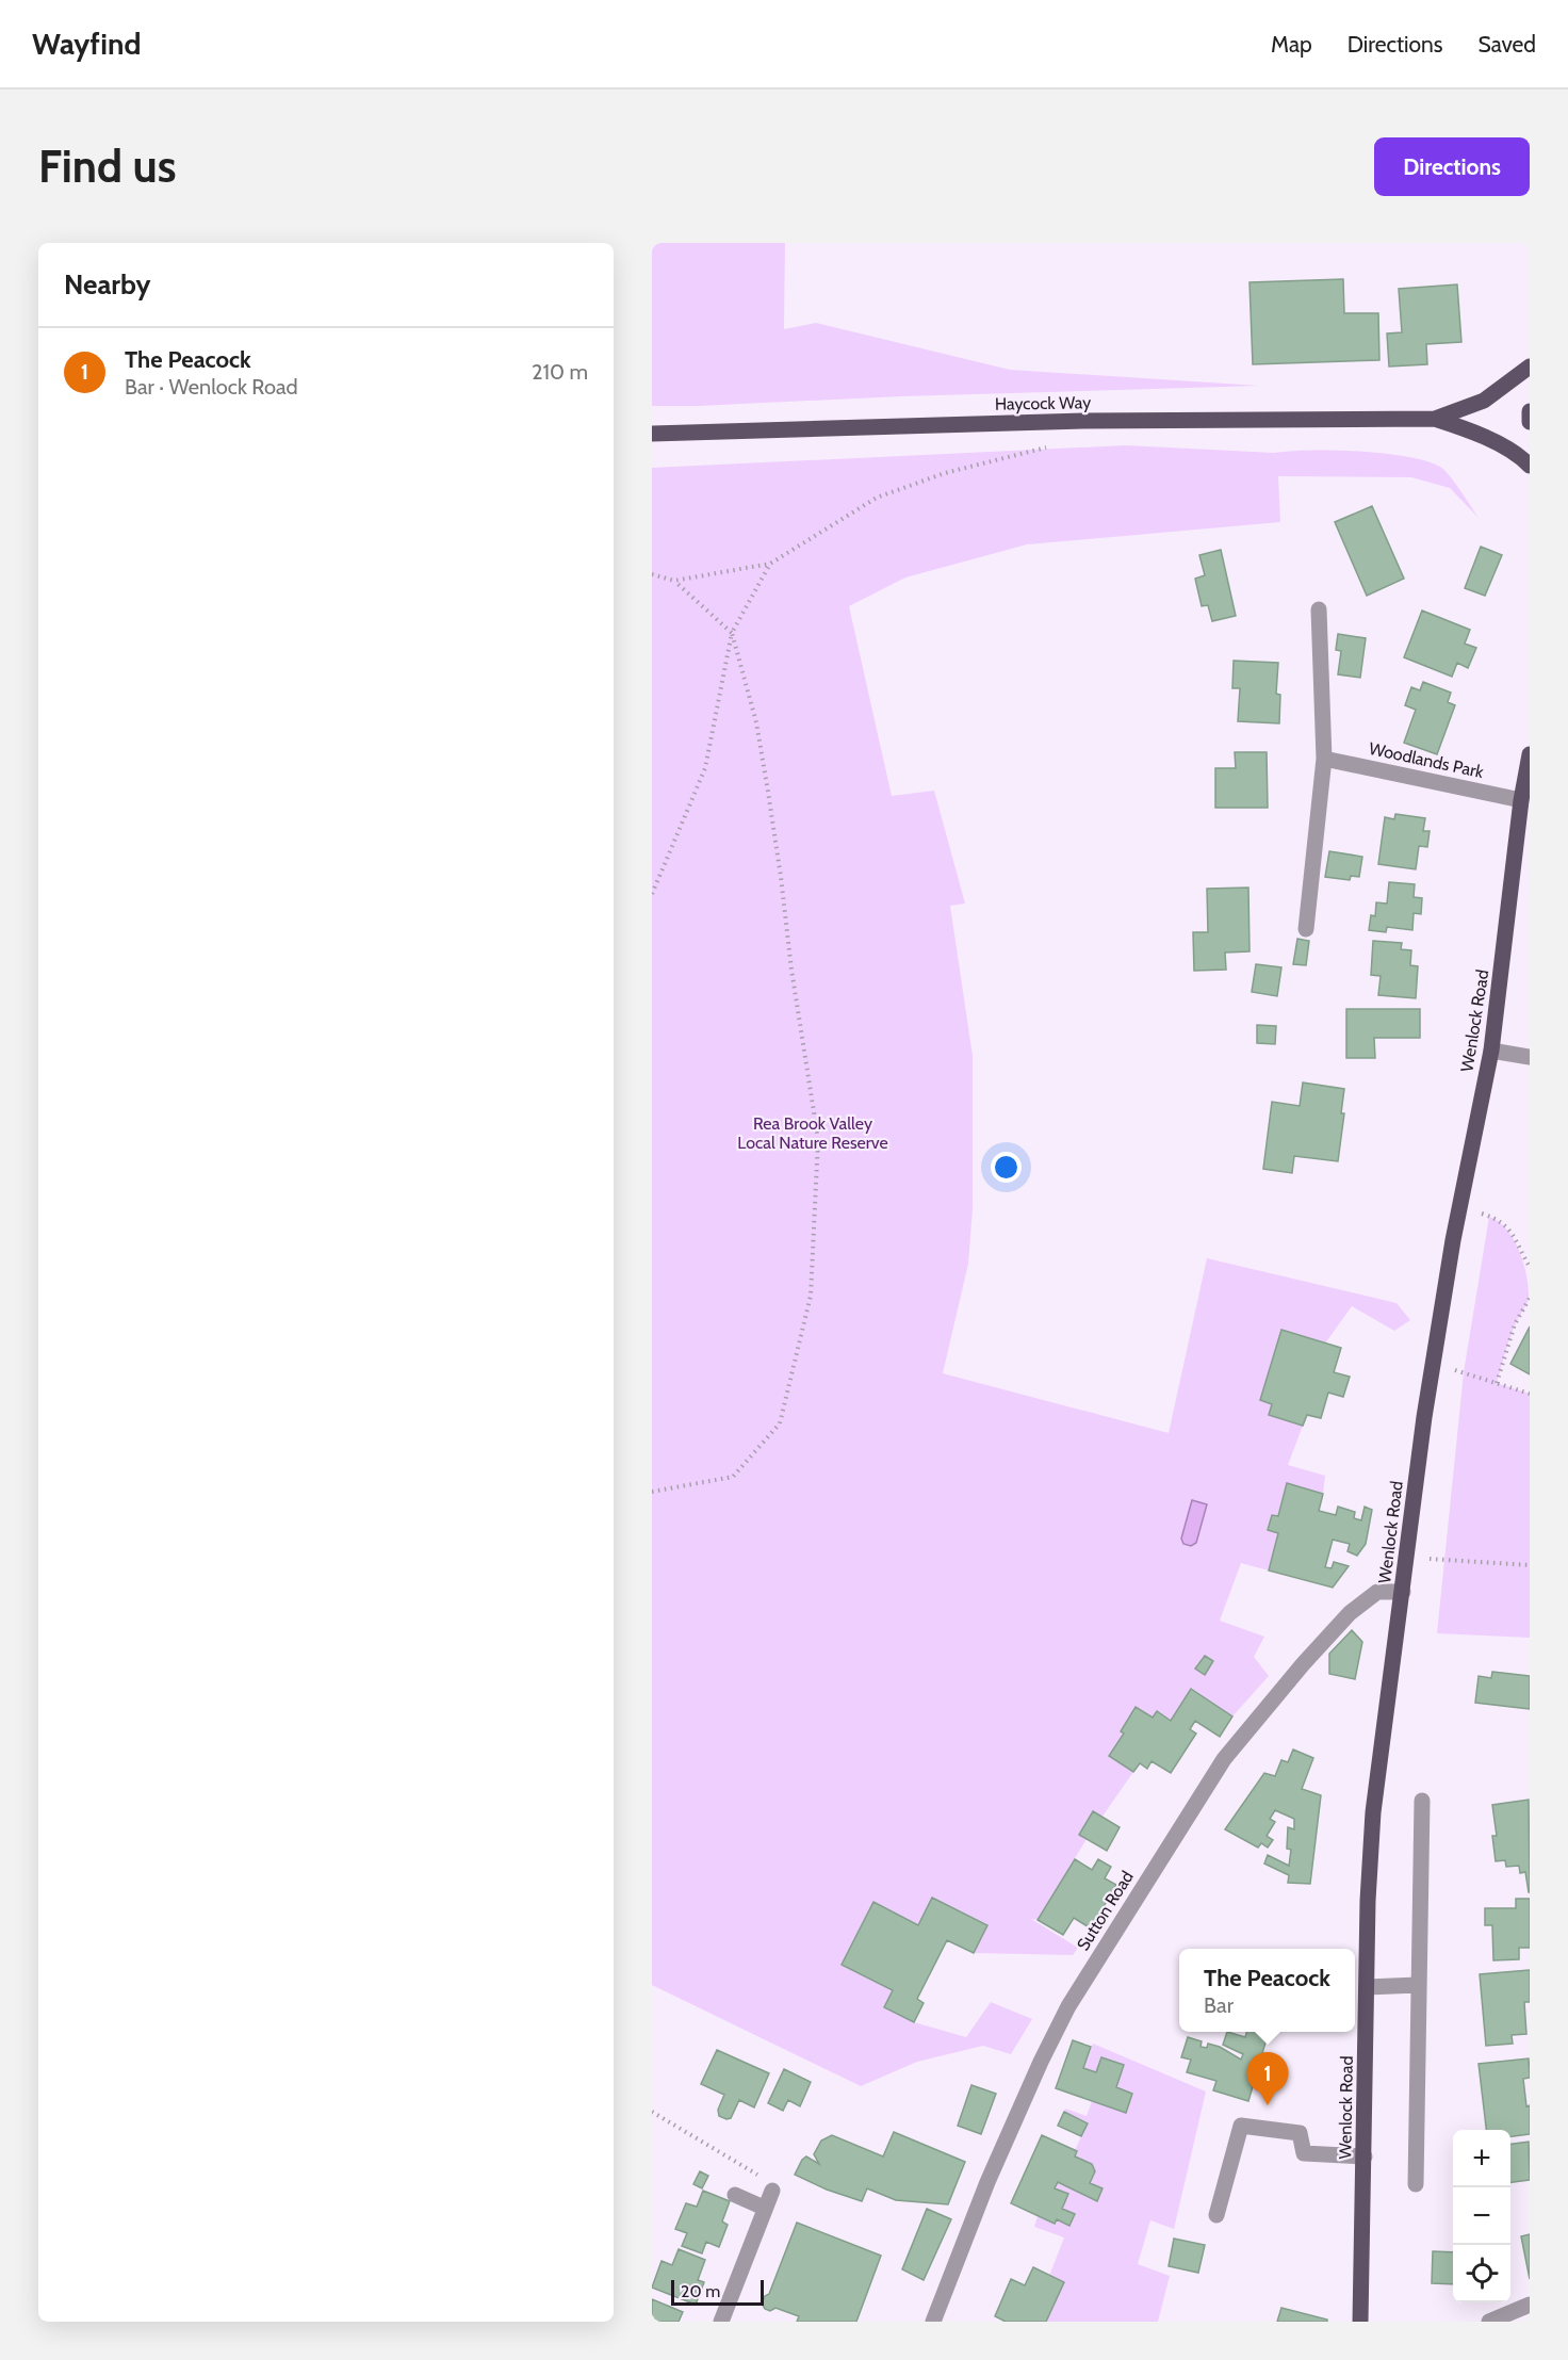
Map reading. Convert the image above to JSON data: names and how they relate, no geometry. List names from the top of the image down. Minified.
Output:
{"streets":{"main road":["Haycock Way","Wenlock Road"],"street":["Woodlands Park","Sutton Road"]},"crossings":[["Woodlands Park","Wenlock Road"],["Wenlock Road","Sutton Road"]],"parks":["Rea Brook Valley Local Nature Reserve"],"scale_bar":"20 m","page":{"header":"Wayfind","nav":["Map","Directions","Saved"],"buttons":"Directions","title":"Find us","heading":"Nearby","list":[{"mark":"1","name":"The Peacock","note":"Bar · Wenlock Road","value":"210 m"}],"popup":["The Peacock","Bar"],"pins":"1","map_buttons":["+","−"],"scale":"20 m"}}
